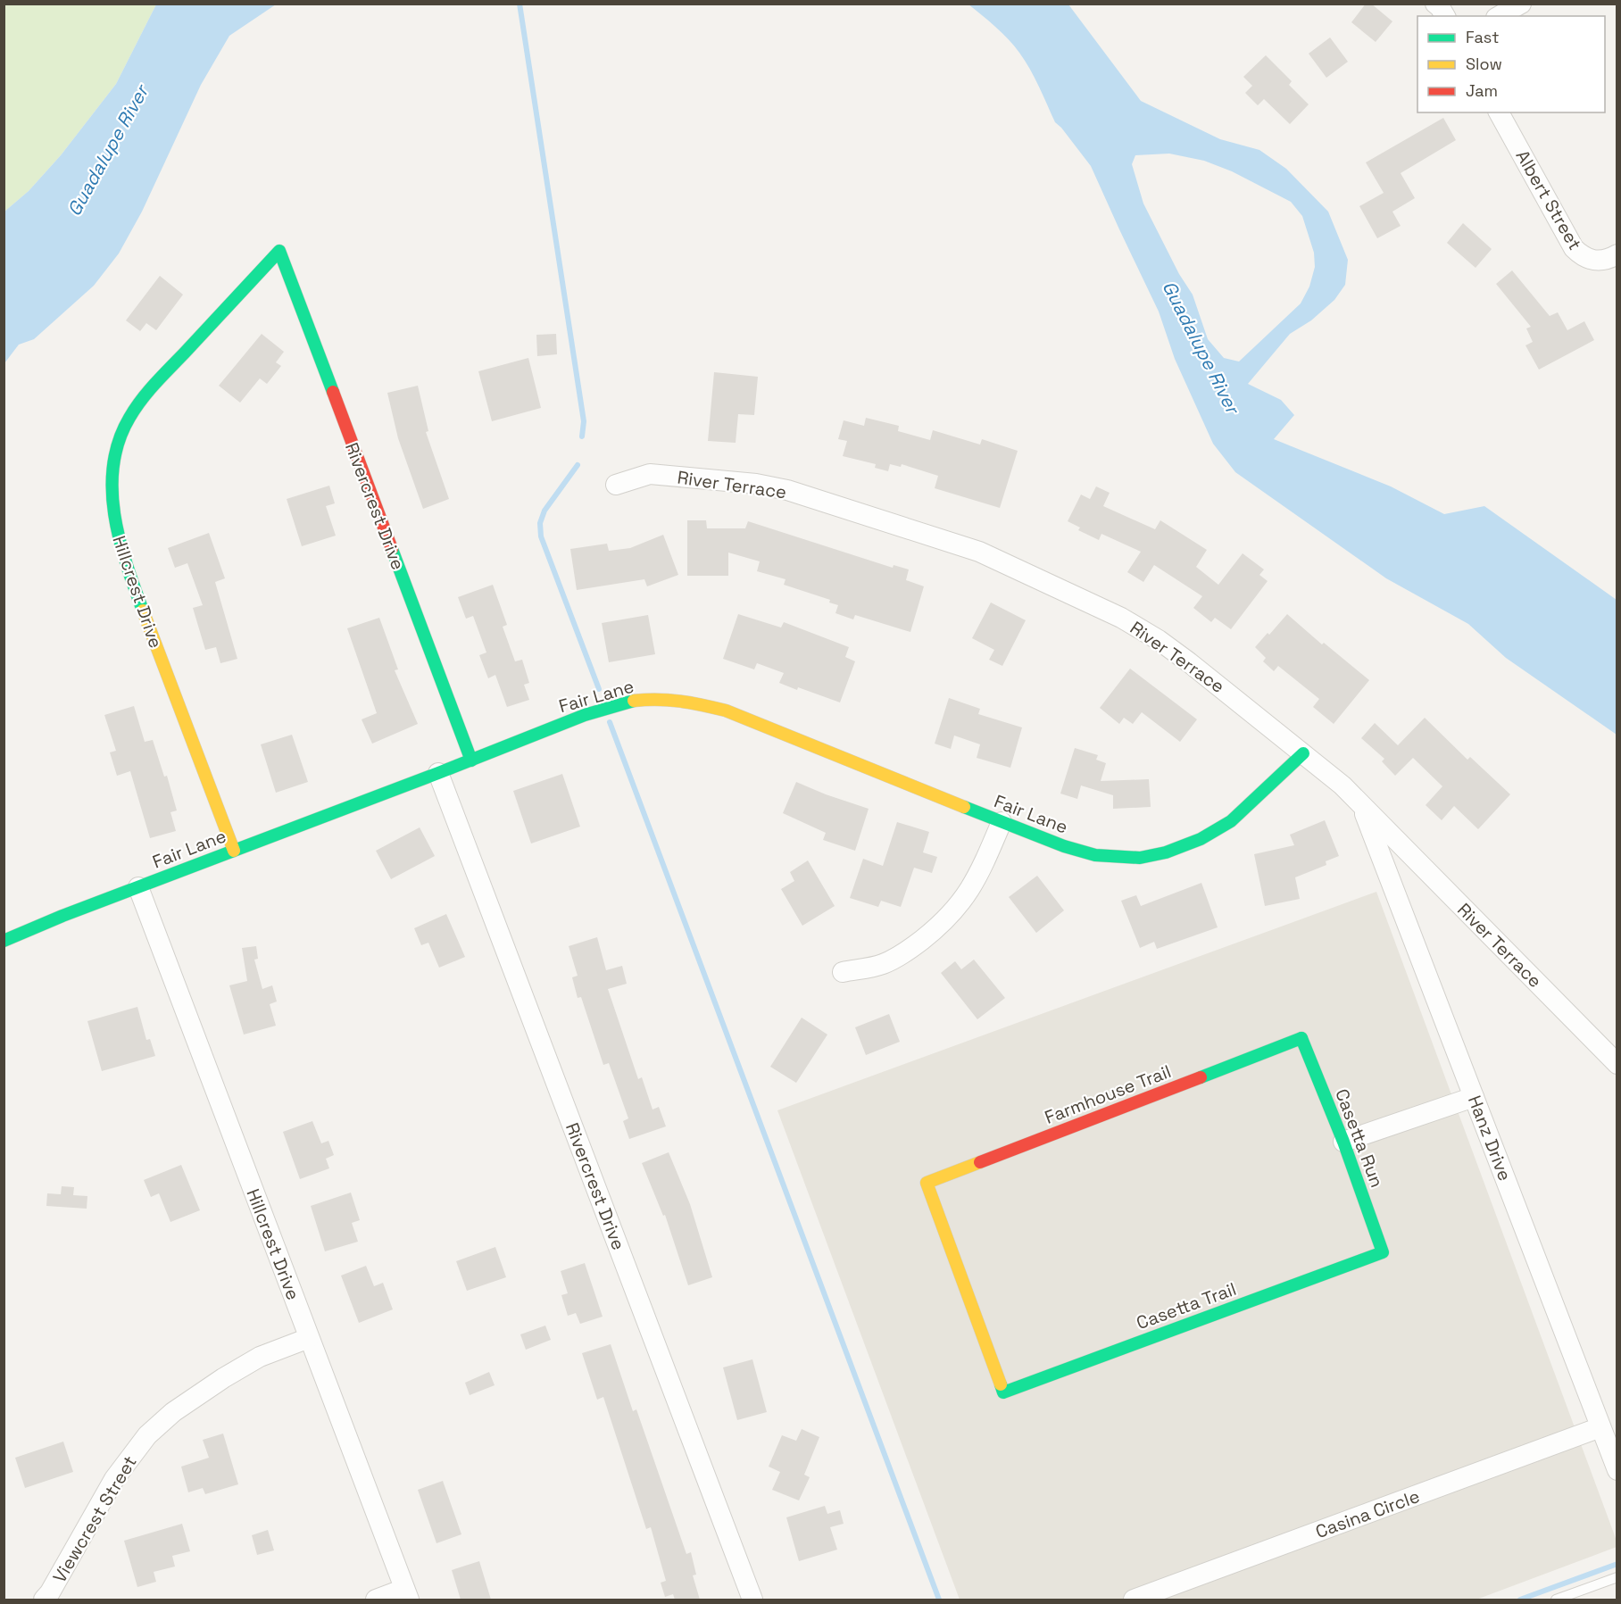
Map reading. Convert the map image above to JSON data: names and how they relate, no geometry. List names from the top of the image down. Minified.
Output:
{"streets":{"street":["Albert Street","River Terrace","Rivercrest Drive","Hillcrest Drive","Fair Lane","Farmhouse Trail","Casetta Run","Hanz Drive","Casetta Trail","Casina Circle","Viewcrest Street"]},"crossings":[["River Terrace","Fair Lane"],["River Terrace","Hanz Drive"],["Rivercrest Drive","Hillcrest Drive"],["Rivercrest Drive","Fair Lane"],["Hillcrest Drive","Fair Lane"],["Hillcrest Drive","Viewcrest Street"],["Farmhouse Trail","Casetta Run"],["Farmhouse Trail","Casetta Trail"],["Casetta Run","Casetta Trail"],["Hanz Drive","Casina Circle"]],"water":["Guadalupe River"],"legend":["Fast","Slow","Jam"]}
